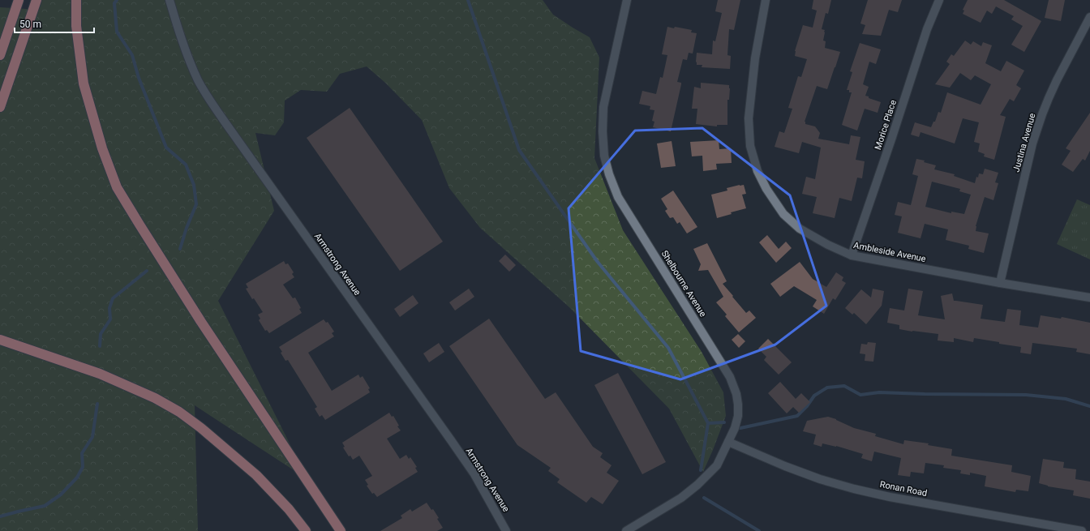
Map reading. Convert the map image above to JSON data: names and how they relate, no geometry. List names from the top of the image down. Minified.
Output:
{"streets":{"street":["Morice Place","Justina Avenue","Ambleside Avenue","Armstrong Avenue","Shelbourne Avenue","Ronan Road"]},"crossings":[["Morice Place","Ambleside Avenue"],["Justina Avenue","Ambleside Avenue"],["Shelbourne Avenue","Ronan Road"]],"scale_bar":"50 m"}
